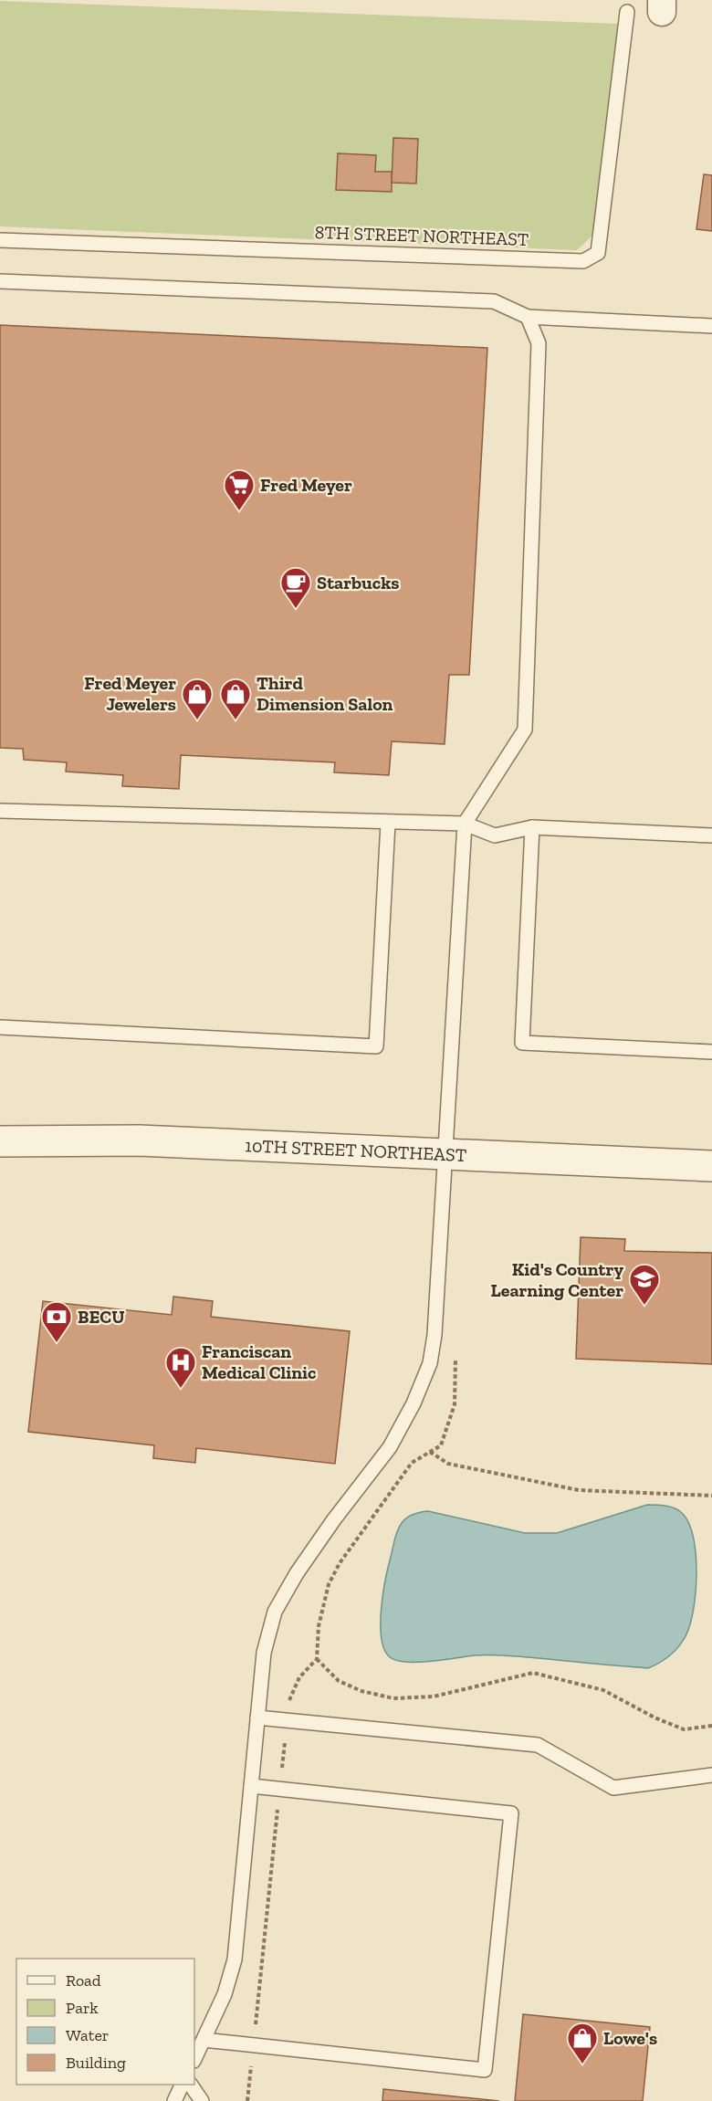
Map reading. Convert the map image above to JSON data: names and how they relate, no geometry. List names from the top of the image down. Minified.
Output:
{"streets":{"street":["10TH STREET NORTHEAST"],"lane":["8TH STREET NORTHEAST"]},"places":{"supermarket":["Fred Meyer"],"cafe":["Starbucks"],"shop":["Fred Meyer Jewelers","Third Dimension Salon","Lowe's"],"school or university":["Kid's Country Learning Center"],"bank":["BECU"],"hospital":["Franciscan Medical Clinic"]},"legend":["Road","Park","Water","Building"]}
